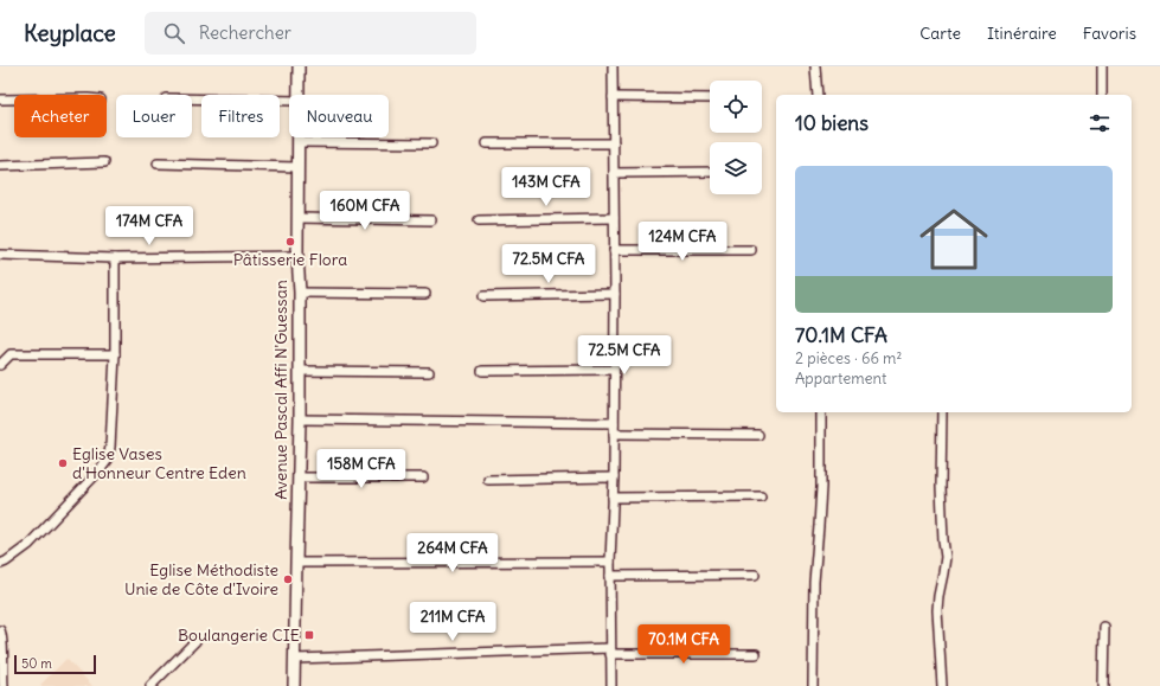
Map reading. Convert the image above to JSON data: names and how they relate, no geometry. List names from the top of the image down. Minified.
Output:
{"streets":{"street":["Avenue Pascal Affi N'Guessan"]},"places":{"other":["Pâtisserie Flora","Eglise Vases d'Honneur Centre Eden","Eglise Méthodiste Unie de Côte d'Ivoire"],"transit":["Boulangerie CIE"]},"scale_bar":"50 m","page":{"header":"Keyplace","search":"Rechercher","nav":["Carte","Itinéraire","Favoris"],"chip":["Acheter","Louer","Filtres","Nouveau"],"heading":"10 biens","list":[{"name":"70.1M CFA","note":"2 pièces · 66 m² · Appartement"}],"price":["143M CFA","160M CFA","174M CFA","124M CFA","72.5M CFA","72.5M CFA","158M CFA","264M CFA","211M CFA","70.1M CFA"],"scale":"50 m"}}
